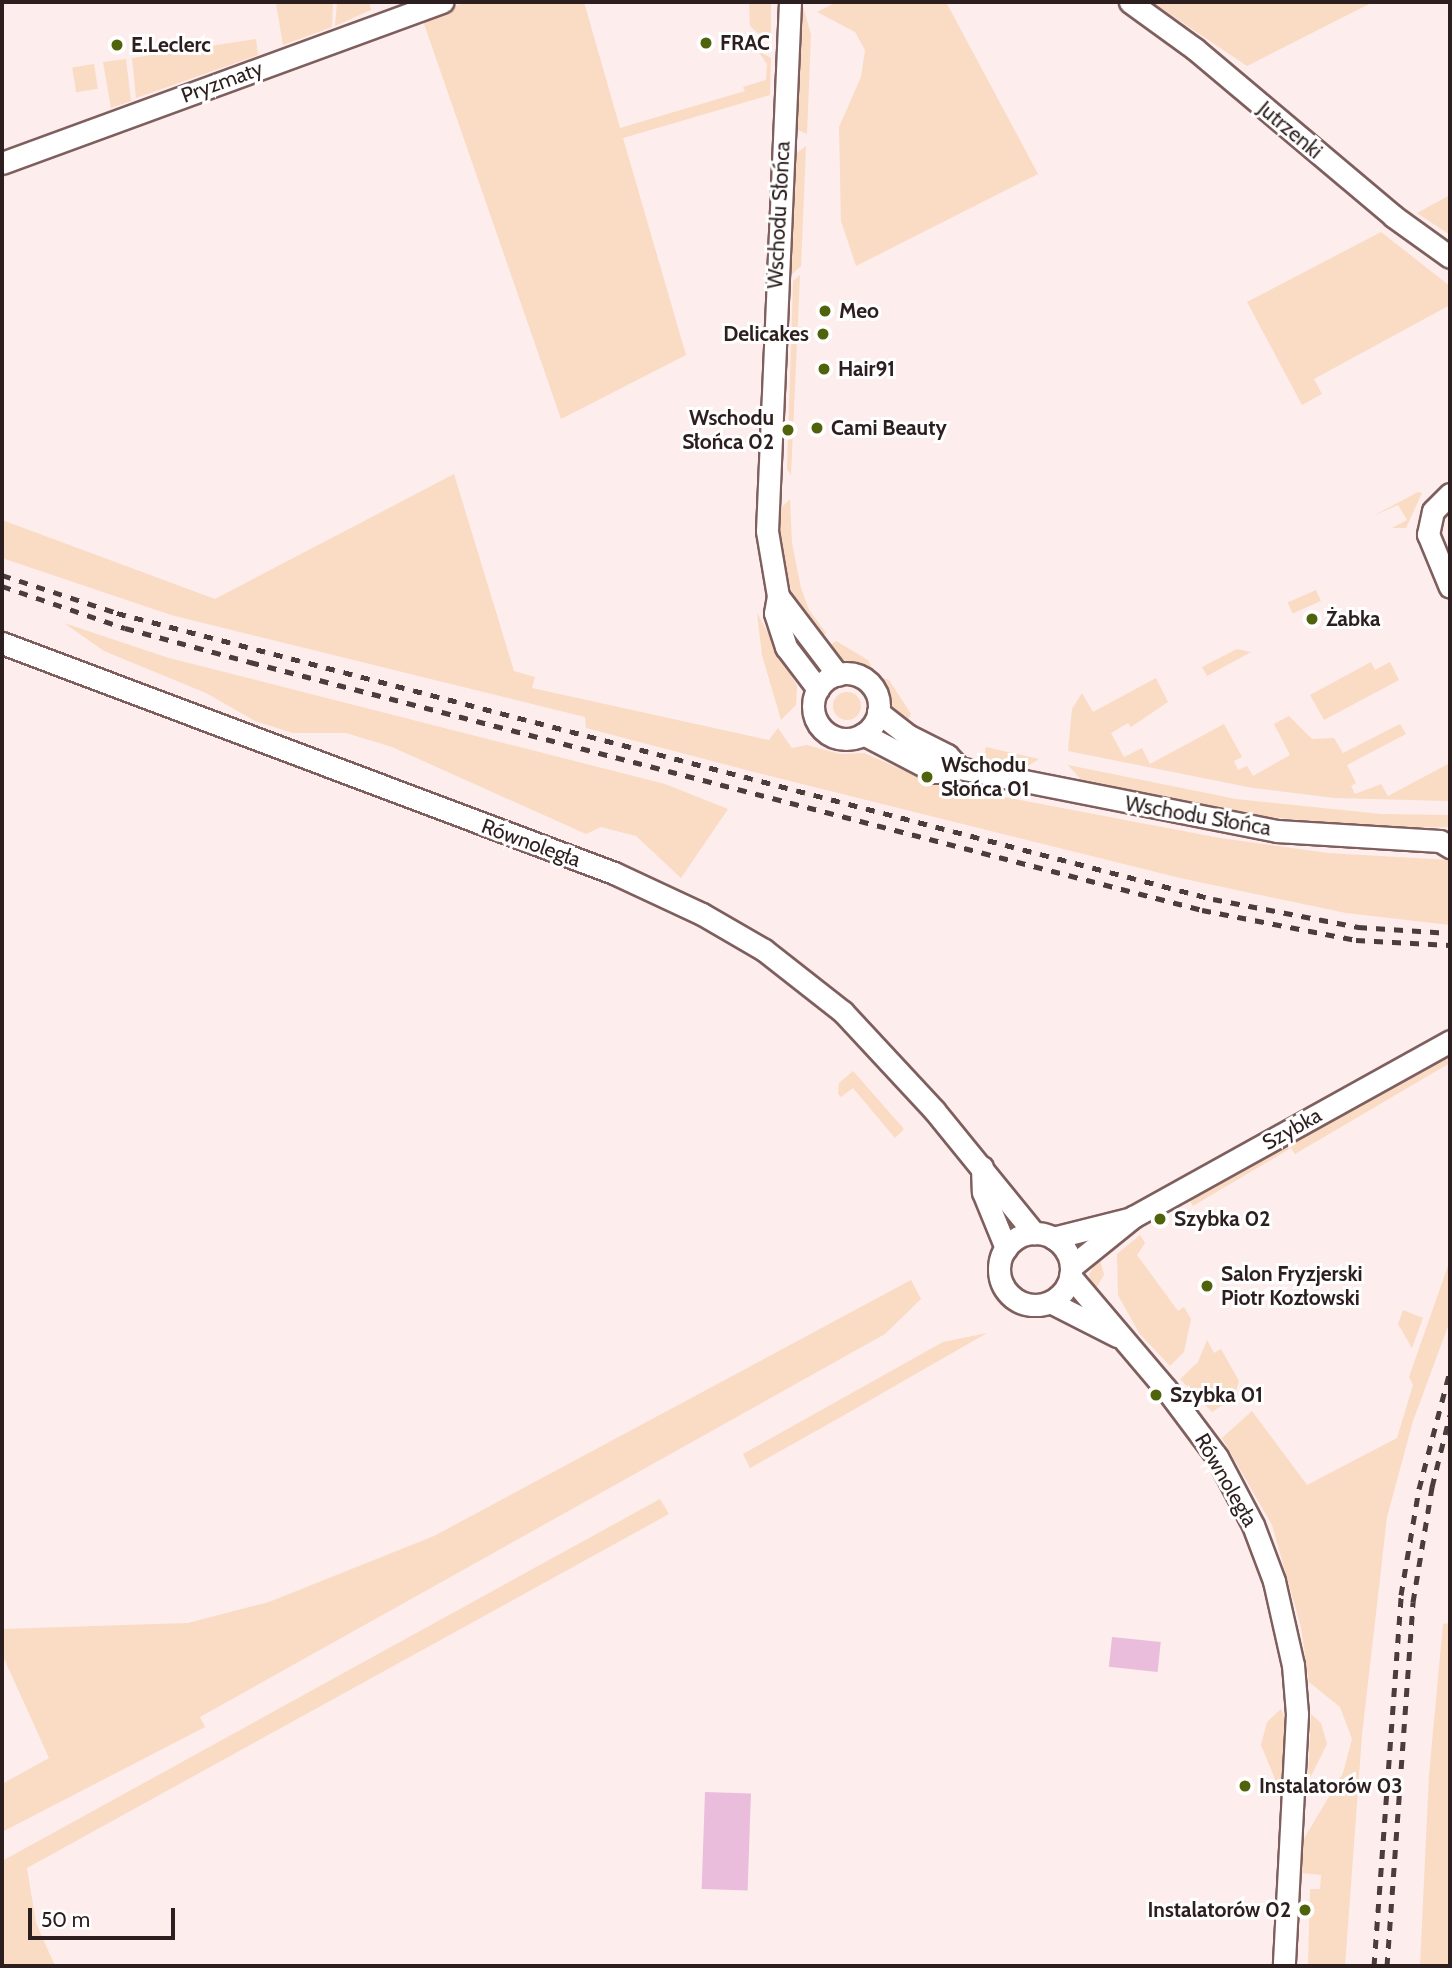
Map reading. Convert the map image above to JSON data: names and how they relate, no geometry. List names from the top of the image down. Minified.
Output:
{"streets":{"street":["Pryzmaty","Jutrzenki","Wschodu Słońca","Równoległa","Szybka"]},"crossings":[["Równoległa","Szybka"]],"places":["FRAC","E.Leclerc","Meo","Delicakes","Hair91","Cami Beauty","Wschodu Słońca 02","Żabka","Wschodu Słońca 01","Szybka 02","Salon Fryzjerski Piotr Kozłowski","Szybka 01","Instalatorów 03","Instalatorów 02"],"scale_bar":"50 m"}
